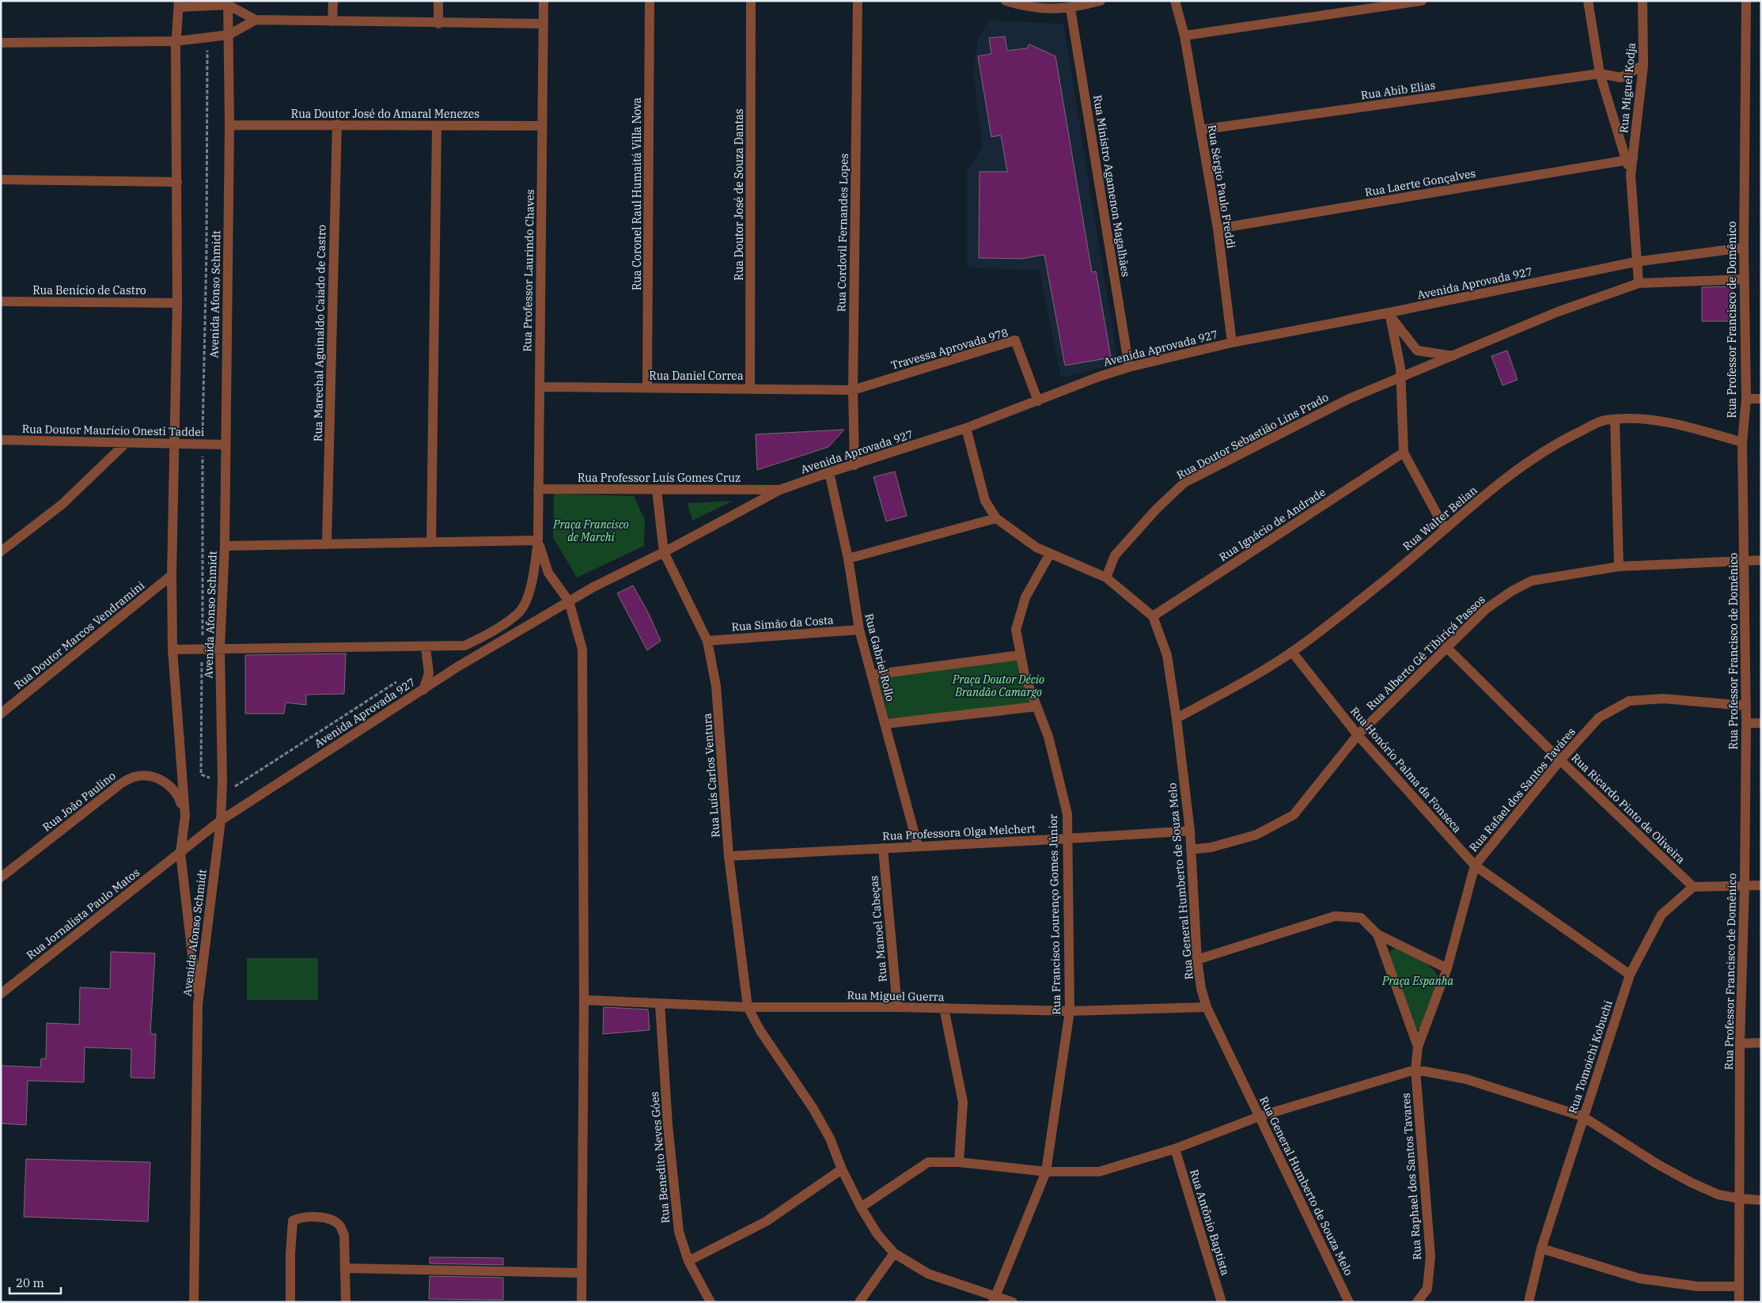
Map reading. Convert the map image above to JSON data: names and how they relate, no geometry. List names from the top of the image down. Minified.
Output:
{"streets":{"street":["Rua Miguel Kodja","Rua Abib Elias","Rua Doutor José do Amaral Menezes","Rua Laerte Gonçalves","Rua Ministro Agamenon Magalhães","Rua Sérgio Paulo Freddi","Rua Coronel Raul Humaitá Villa Nova","Rua Doutor José de Souza Dantas","Rua Cordovil Fernandes Lopes","Rua Professor Laurindo Chaves","Avenida Aprovada 927","Rua Benício de Castro","Avenida Afonso Schmidt","Rua Professor Francisco de Domênico","Rua Marechal Aguinaldo Caiado de Castro","Travessa Aprovada 978","Rua Daniel Correa","Rua Doutor Maurício Onesti Taddei","Rua Doutor Sebastião Lins Prado","Rua Professor Luís Gomes Cruz","Rua Walter Belian","Rua Ignácio de Andrade","Rua Simão da Costa","Rua Doutor Marcos Vendramini","Rua Alberto Gê Tibiriçá Passos","Rua Gabriel Rollo","Rua Honório Palma da Fonseca","Rua Luís Carlos Ventura","Rua Rafael dos Santos Taváres","Rua João Paulino","Rua Ricardo Pinto de Oliveira","Rua Professora Olga Melchert","Rua General Humberto de Souza Melo","Rua Jornalista Paulo Matos","Rua Francisco Lourenço Gomes Júnior","Rua Manoel Cabeças","Rua Miguel Guerra","Rua Tomoichi Kobuchi","Rua Benedito Neves Góes","Rua Raphael dos Santos Tavares","Rua Antônio Baptista"]},"crossings":[["Rua Miguel Kodja","Rua Abib Elias"],["Rua Miguel Kodja","Rua Laerte Gonçalves"],["Rua Miguel Kodja","Avenida Aprovada 927"],["Rua Miguel Kodja","Rua Doutor Sebastião Lins Prado"],["Rua Abib Elias","Rua Sérgio Paulo Freddi"],["Rua Doutor José do Amaral Menezes","Rua Professor Laurindo Chaves"],["Rua Doutor José do Amaral Menezes","Avenida Afonso Schmidt"],["Rua Doutor José do Amaral Menezes","Rua Marechal Aguinaldo Caiado de Castro"],["Rua Laerte Gonçalves","Rua Sérgio Paulo Freddi"],["Rua Ministro Agamenon Magalhães","Avenida Aprovada 927"],["Rua Sérgio Paulo Freddi","Avenida Aprovada 927"],["Rua Coronel Raul Humaitá Villa Nova","Rua Daniel Correa"],["Rua Doutor José de Souza Dantas","Rua Daniel Correa"],["Rua Cordovil Fernandes Lopes","Avenida Aprovada 927"],["Rua Cordovil Fernandes Lopes","Travessa Aprovada 978"],["Rua Cordovil Fernandes Lopes","Rua Daniel Correa"],["Rua Professor Laurindo Chaves","Rua Daniel Correa"],["Rua Professor Laurindo Chaves","Rua Professor Luís Gomes Cruz"],["Avenida Aprovada 927","Avenida Afonso Schmidt"],["Avenida Aprovada 927","Rua Professor Francisco de Domênico"],["Avenida Aprovada 927","Travessa Aprovada 978"],["Avenida Aprovada 927","Rua Professor Luís Gomes Cruz"],["Avenida Aprovada 927","Rua Gabriel Rollo"],["Avenida Aprovada 927","Rua Luís Carlos Ventura"],["Avenida Aprovada 927","Rua Jornalista Paulo Matos"],["Rua Benício de Castro","Avenida Afonso Schmidt"],["Avenida Afonso Schmidt","Rua Doutor Maurício Onesti Taddei"],["Avenida Afonso Schmidt","Rua Doutor Marcos Vendramini"],["Avenida Afonso Schmidt","Rua João Paulino"],["Avenida Afonso Schmidt","Rua Jornalista Paulo Matos"],["Rua Professor Francisco de Domênico","Rua Doutor Sebastião Lins Prado"],["Rua Professor Francisco de Domênico","Rua Walter Belian"],["Rua Professor Francisco de Domênico","Rua Alberto Gê Tibiriçá Passos"],["Rua Professor Francisco de Domênico","Rua Rafael dos Santos Taváres"],["Travessa Aprovada 978","Rua Daniel Correa"],["Rua Walter Belian","Rua Honório Palma da Fonseca"],["Rua Walter Belian","Rua General Humberto de Souza Melo"],["Rua Ignácio de Andrade","Rua General Humberto de Souza Melo"],["Rua Simão da Costa","Rua Gabriel Rollo"],["Rua Simão da Costa","Rua Luís Carlos Ventura"],["Rua Alberto Gê Tibiriçá Passos","Rua Honório Palma da Fonseca"],["Rua Alberto Gê Tibiriçá Passos","Rua Ricardo Pinto de Oliveira"],["Rua Alberto Gê Tibiriçá Passos","Rua General Humberto de Souza Melo"],["Rua Gabriel Rollo","Rua Professora Olga Melchert"],["Rua Honório Palma da Fonseca","Rua Rafael dos Santos Taváres"],["Rua Honório Palma da Fonseca","Rua Tomoichi Kobuchi"],["Rua Luís Carlos Ventura","Rua Professora Olga Melchert"],["Rua Luís Carlos Ventura","Rua Miguel Guerra"],["Rua Rafael dos Santos Taváres","Rua Ricardo Pinto de Oliveira"],["Rua Ricardo Pinto de Oliveira","Rua Tomoichi Kobuchi"],["Rua Professora Olga Melchert","Rua General Humberto de Souza Melo"],["Rua Professora Olga Melchert","Rua Francisco Lourenço Gomes Júnior"],["Rua Professora Olga Melchert","Rua Manoel Cabeças"],["Rua General Humberto de Souza Melo","Rua Miguel Guerra"],["Rua Francisco Lourenço Gomes Júnior","Rua Miguel Guerra"],["Rua Manoel Cabeças","Rua Miguel Guerra"],["Rua Miguel Guerra","Rua Benedito Neves Góes"]],"parks":["Praça Francisco de Marchi","Praça Doutor Décio Brandão Camargo","Praça Espanha"],"scale_bar":"20 m"}
